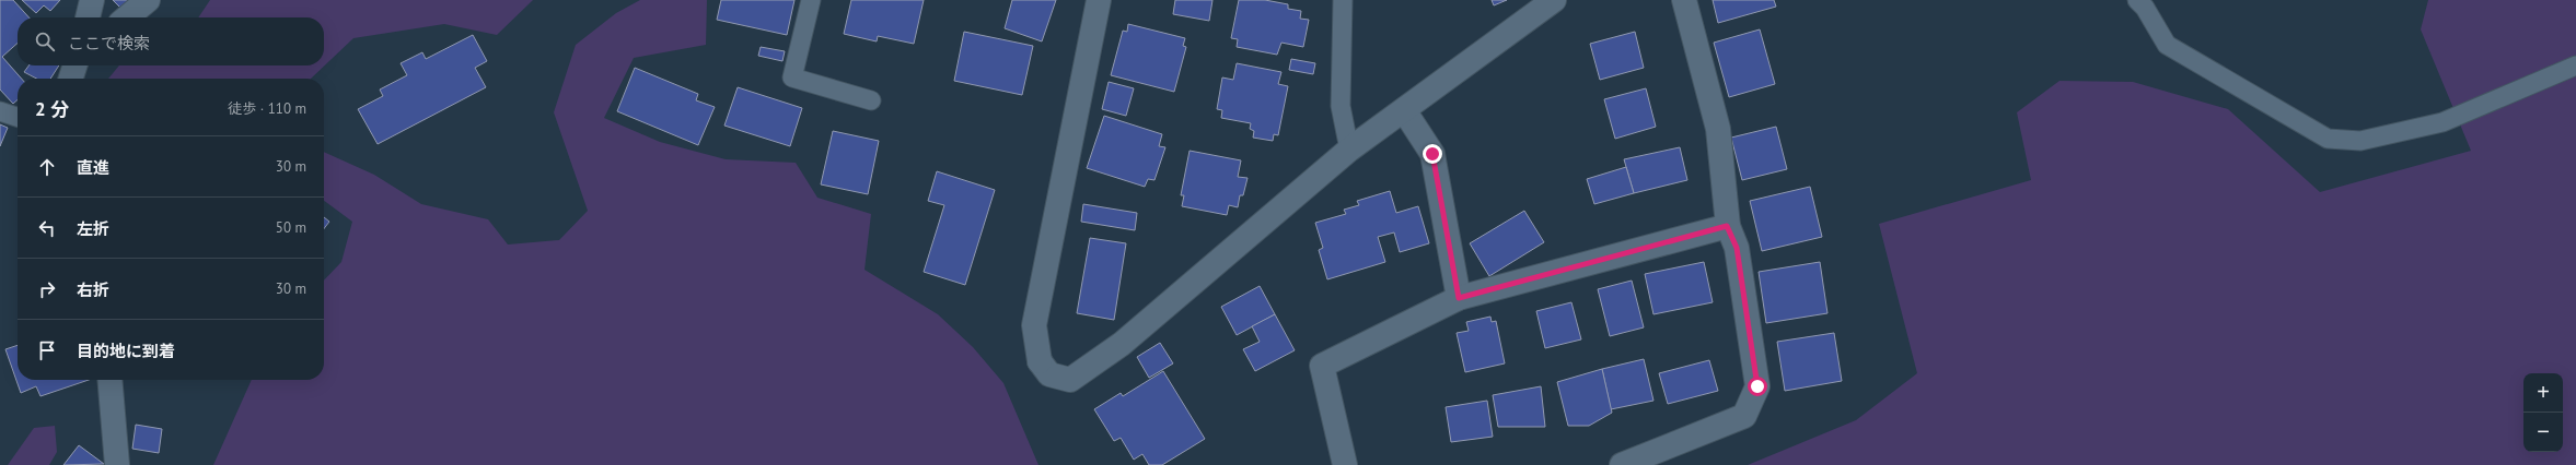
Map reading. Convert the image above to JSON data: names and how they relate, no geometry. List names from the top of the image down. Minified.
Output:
{"page":{"search":"ここで検索","heading":["2 分","徒歩 · 110 m"],"list":[["直進","30 m"],["左折","50 m"],["右折","30 m"],"目的地に到着"],"map_buttons":["+","−"]}}
